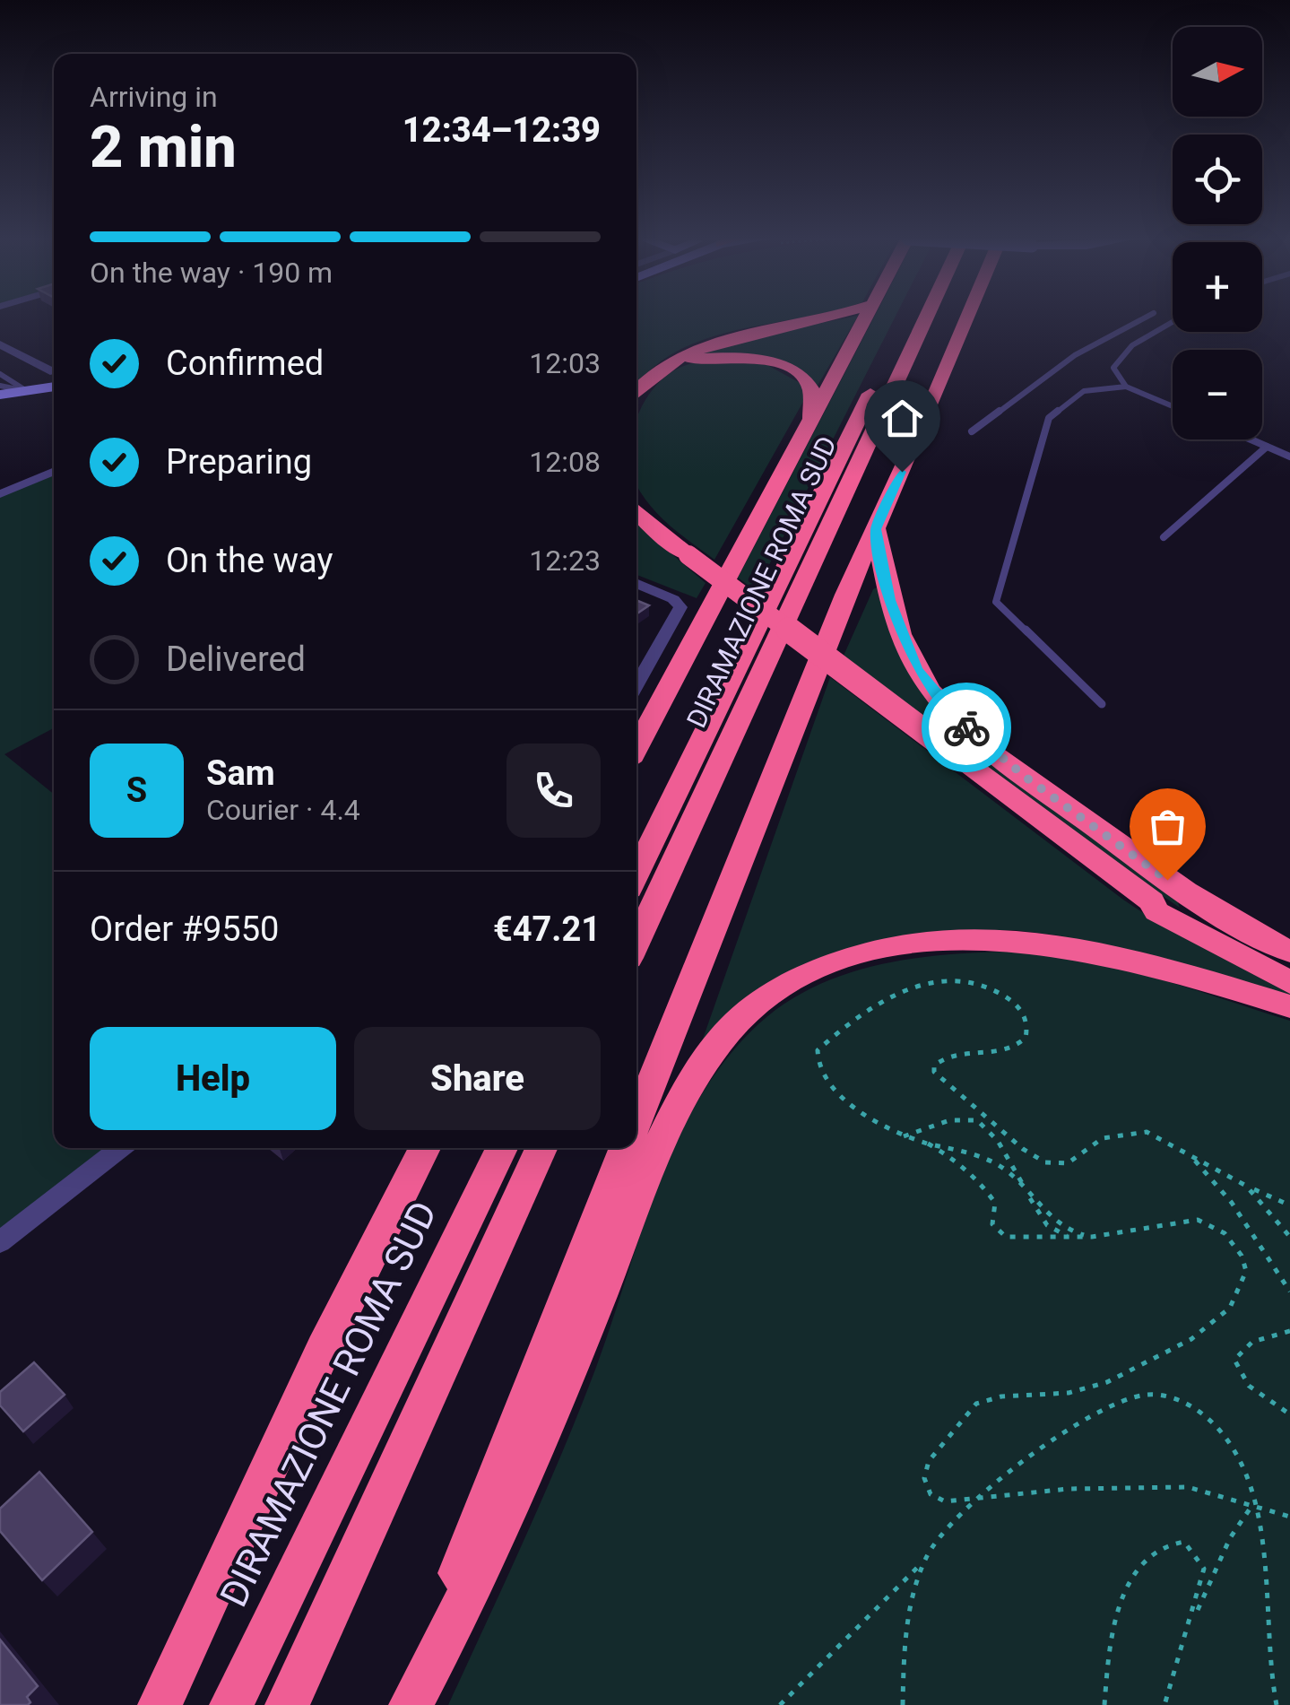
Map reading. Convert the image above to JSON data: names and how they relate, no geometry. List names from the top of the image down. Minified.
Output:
{"streets":{"highway":["DIRAMAZIONE ROMA SUD"]},"north":"right","page":{"map_buttons":["+","−"],"heading":["2 min","Arriving in","12:34–12:39"],"panel":["Sam","Courier · 4.4","Order #9550","€47.21"],"bar":"On the way · 190 m","list":[["Confirmed","12:03"],["Preparing","12:08"],["On the way","12:23"],"Delivered"],"round":"S","buttons":["Help","Share"]}}
